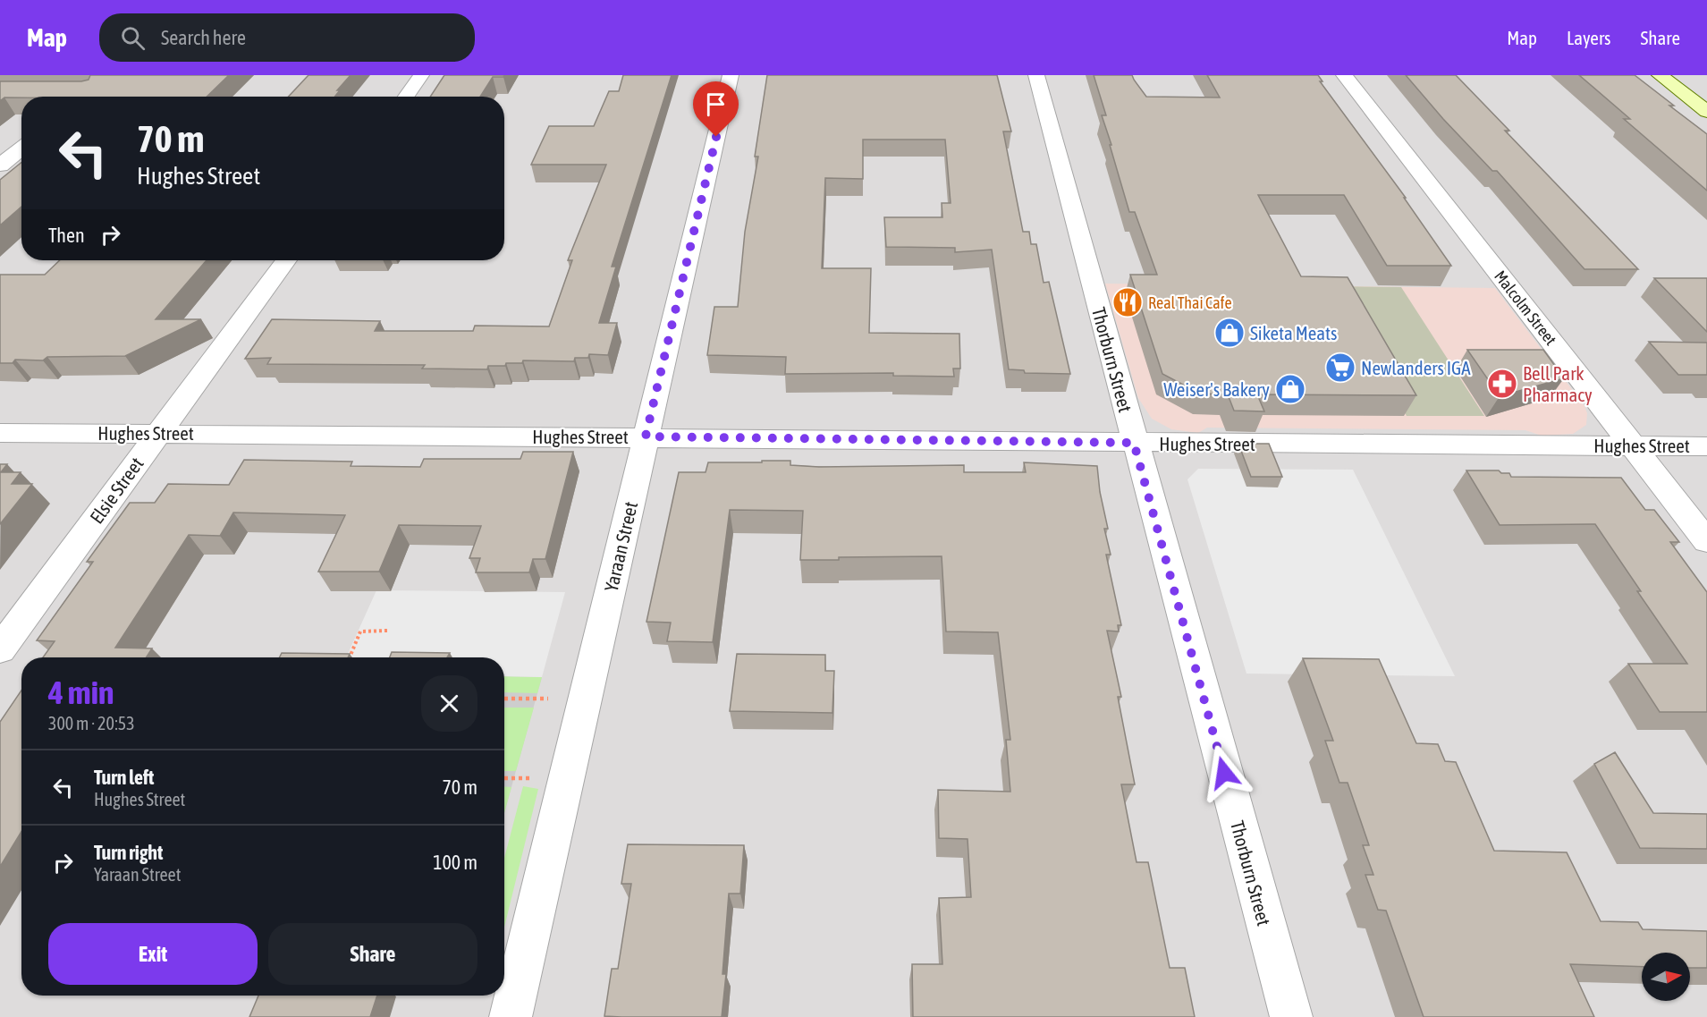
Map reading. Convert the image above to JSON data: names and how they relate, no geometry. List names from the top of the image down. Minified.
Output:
{"streets":{"street":["Malcolm Street","Thorburn Street","Hughes Street","Elsie Street","Yaraan Street"]},"crossings":[["Malcolm Street","Hughes Street"],["Thorburn Street","Hughes Street"],["Hughes Street","Elsie Street"],["Hughes Street","Yaraan Street"]],"places":{"restaurant":["Real Thai Cafe"],"shop":["Siketa Meats","Weiser's Bakery"],"supermarket":["Newlanders IGA"],"pharmacy":["Bell Park Pharmacy"]},"north":"right","page":{"header":"Map","search":"Search here","nav":["Map","Layers","Share"],"turn":["70 m","Hughes Street"],"then":"Then","heading":["4 min","300 m · 20:53"],"list":[{"name":"Turn left","note":"Hughes Street","value":"70 m"},{"name":"Turn right","note":"Yaraan Street","value":"100 m"}],"buttons":["Exit","Share"]}}
